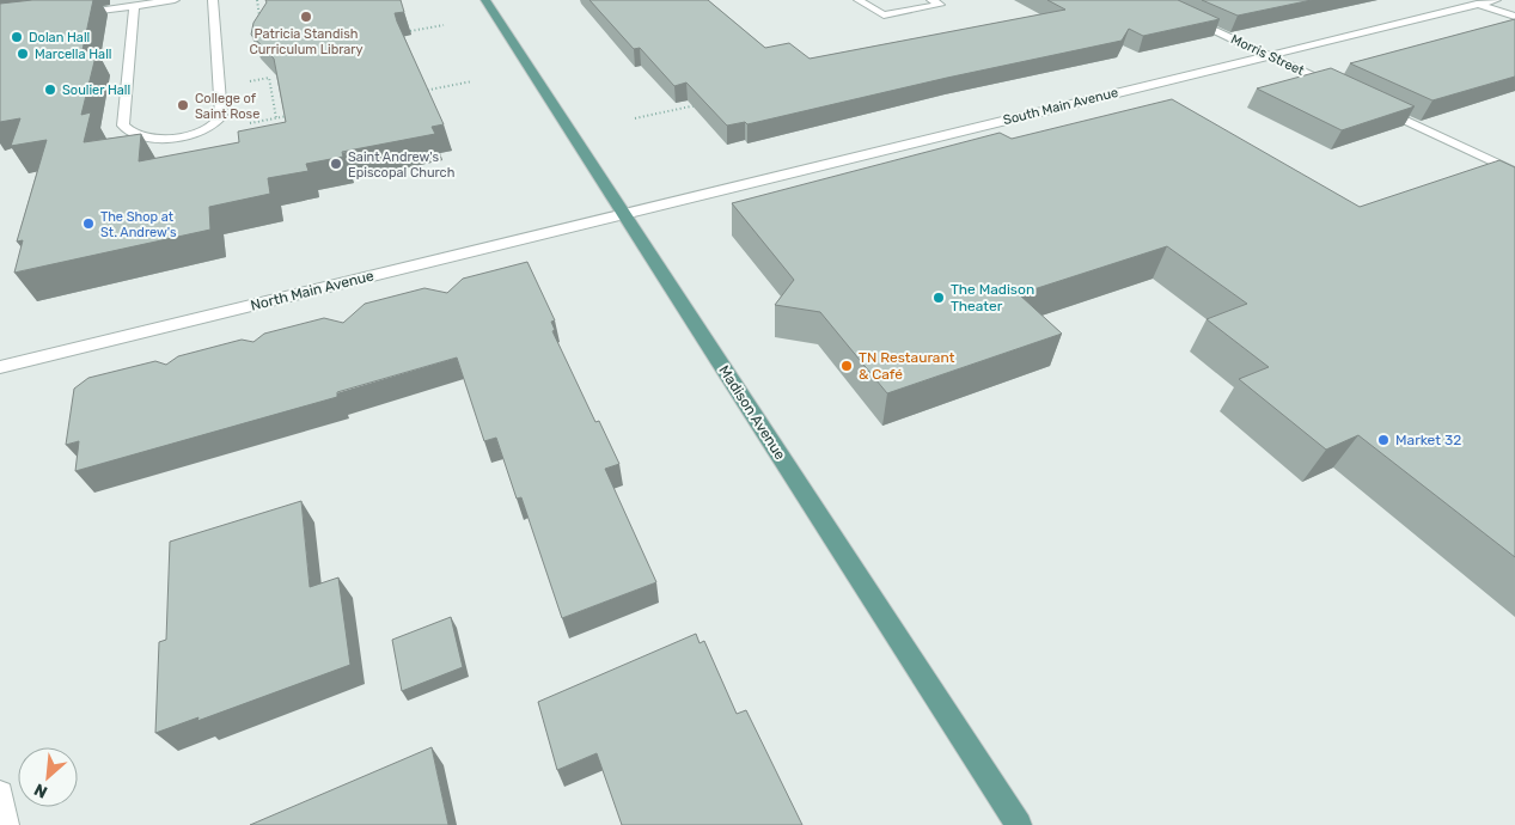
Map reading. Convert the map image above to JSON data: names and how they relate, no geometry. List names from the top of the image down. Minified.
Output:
{"streets":{"main road":["Madison Avenue"],"street":["Morris Street","South Main Avenue","North Main Avenue"]},"crossings":[["Morris Street","South Main Avenue"],["South Main Avenue","North Main Avenue"],["South Main Avenue","Madison Avenue"],["North Main Avenue","Madison Avenue"]],"places":["Patricia Standish Curriculum Library","Dolan Hall","Marcella Hall","Soulier Hall","College of Saint Rose","Saint Andrew's Episcopal Church","The Shop at St. Andrew's","The Madison Theater","TN Restaurant & Café","Market 32"],"north":"bottom left"}
